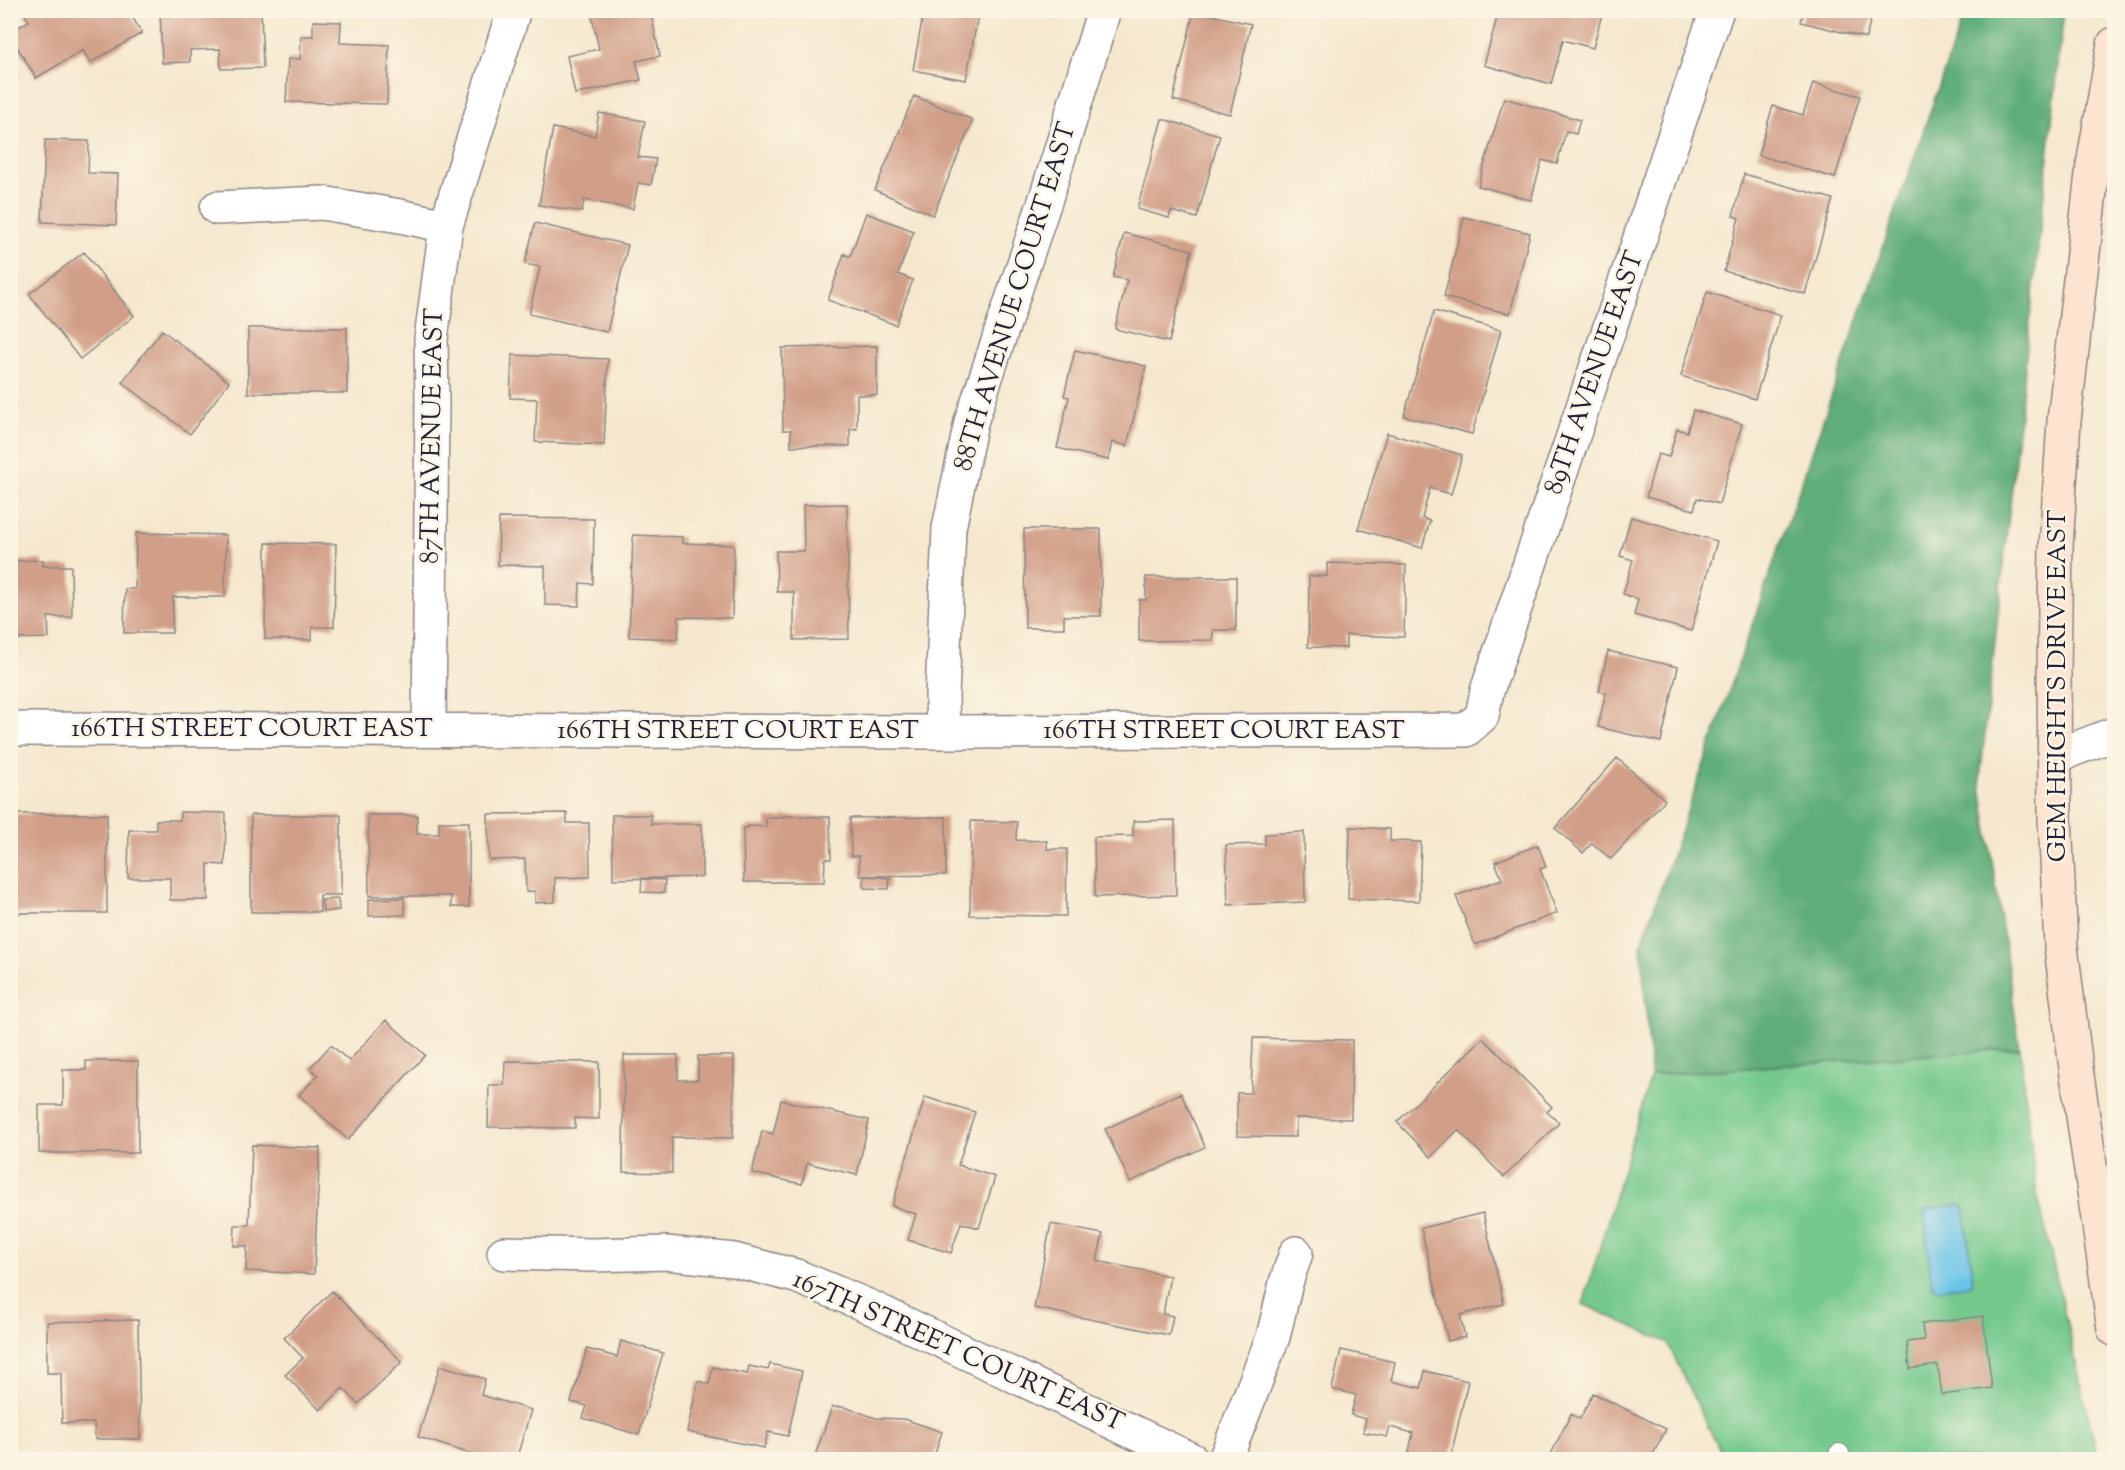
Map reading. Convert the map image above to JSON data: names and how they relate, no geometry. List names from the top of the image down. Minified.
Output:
{"streets":{"street":["88TH AVENUE COURT EAST","89TH AVENUE EAST","87TH AVENUE EAST","GEM HEIGHTS DRIVE EAST","166TH STREET COURT EAST","167TH STREET COURT EAST"]},"crossings":[["88TH AVENUE COURT EAST","166TH STREET COURT EAST"],["89TH AVENUE EAST","166TH STREET COURT EAST"],["87TH AVENUE EAST","166TH STREET COURT EAST"]]}
